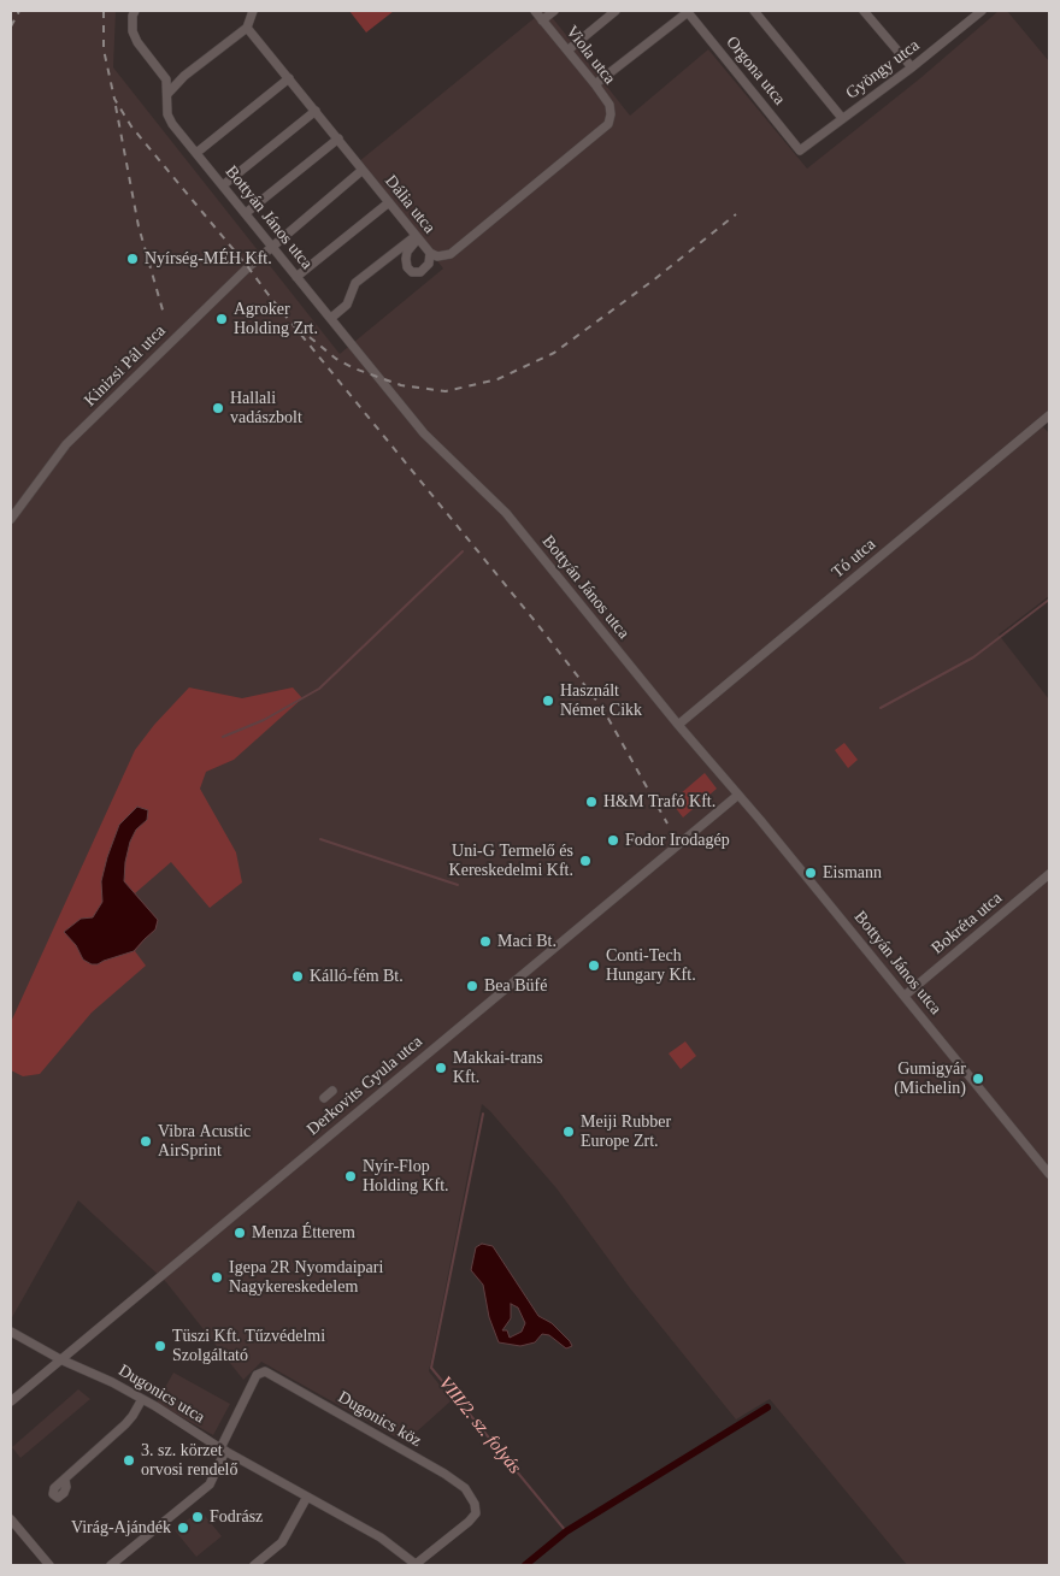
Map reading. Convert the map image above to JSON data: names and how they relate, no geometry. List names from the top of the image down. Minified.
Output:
{"streets":{"street":["Viola utca","Gyöngy utca","Orgona utca","Dália utca","Bottyán János utca","Kinizsi Pál utca","Tó utca","Bokréta utca","Derkovits Gyula utca","Dugonics utca","Dugonics köz"]},"crossings":[["Viola utca","Dália utca"],["Gyöngy utca","Orgona utca"],["Dália utca","Kinizsi Pál utca"],["Bottyán János utca","Kinizsi Pál utca"],["Bottyán János utca","Tó utca"],["Bottyán János utca","Bokréta utca"],["Bottyán János utca","Derkovits Gyula utca"],["Derkovits Gyula utca","Dugonics utca"],["Dugonics utca","Dugonics köz"]],"water":["VIII/2. sz. folyás"],"places":["Nyírség-MÉH Kft.","Agroker Holding Zrt.","Hallali vadászbolt","Használt Német Cikk","H&M Trafó Kft.","Fodor Irodagép","Uni-G Termelő és Kereskedelmi Kft.","Eismann","Maci Bt.","Conti-Tech Hungary Kft.","Kálló-fém Bt.","Bea Büfé","Makkai-trans Kft.","Gumigyár (Michelin)","Meiji Rubber Europe Zrt.","Vibra Acustic AirSprint","Nyír-Flop Holding Kft.","Menza Étterem","Igepa 2R Nyomdaipari Nagykereskedelem","Tüszi Kft. Tűzvédelmi Szolgáltató","3. sz. körzet orvosi rendelő","Fodrász","Virág-Ajándék"]}
